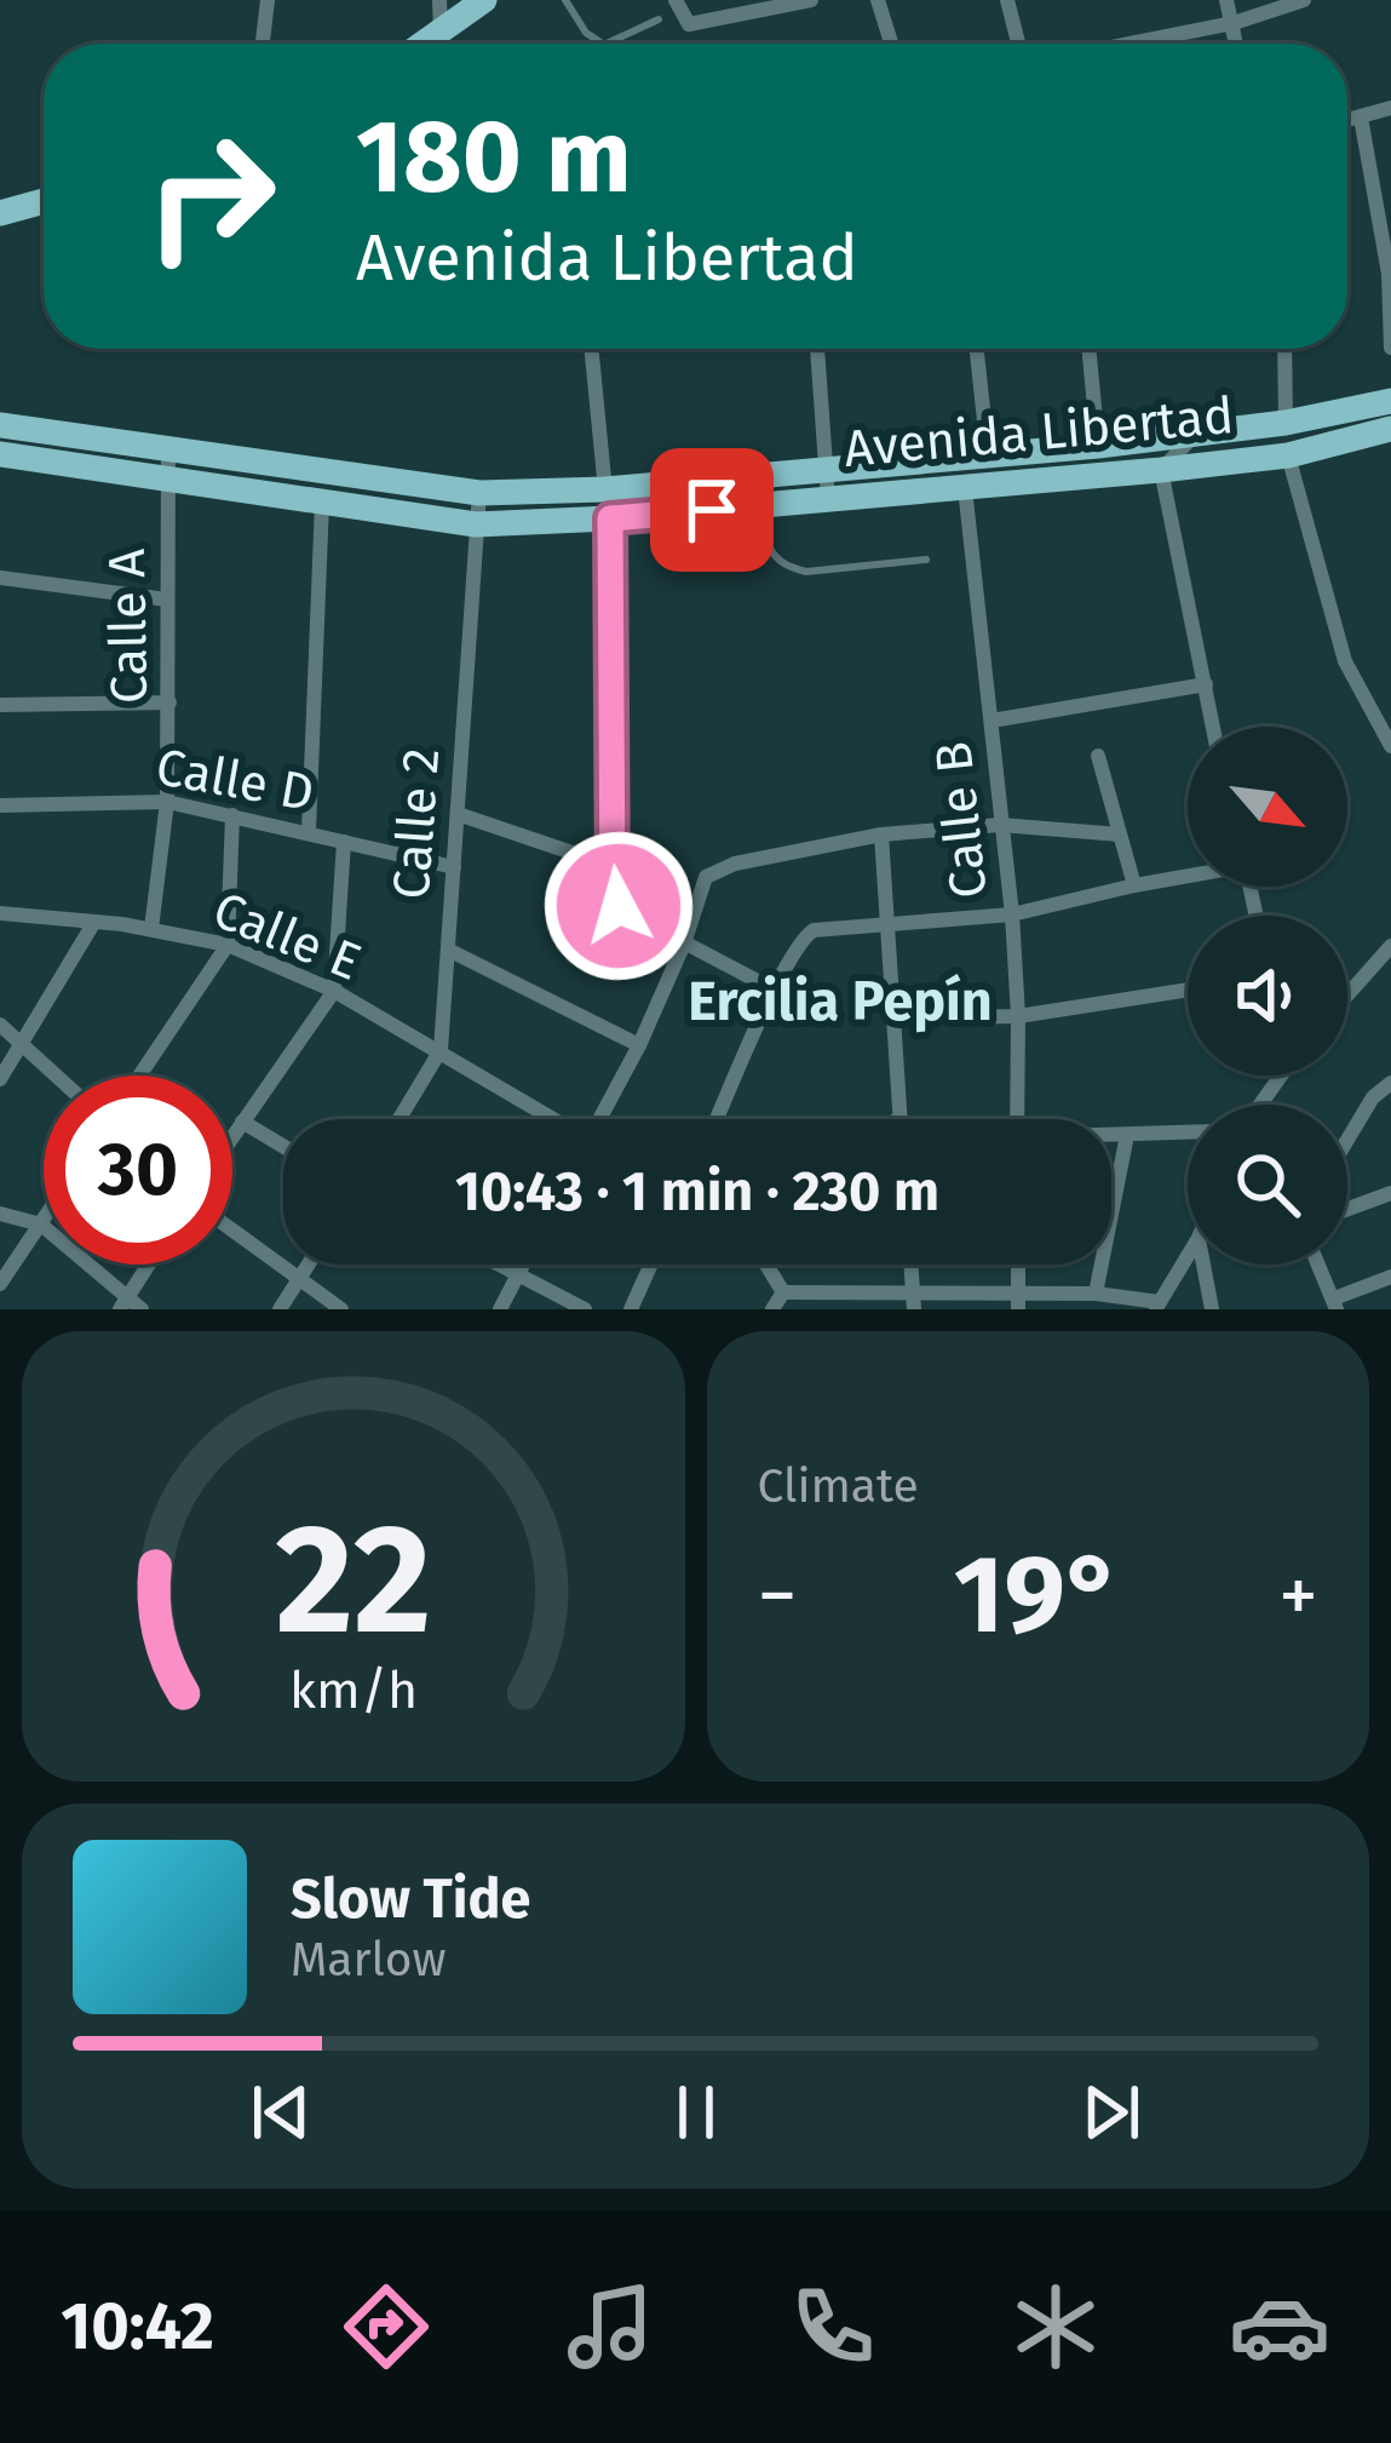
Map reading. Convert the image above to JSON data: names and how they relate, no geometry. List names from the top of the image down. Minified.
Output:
{"streets":{"main road":["Avenida Libertad"],"street":["Calle A","Calle D","Calle B","Calle 2","Calle E"]},"crossings":[["Avenida Libertad","Calle A"],["Avenida Libertad","Calle B"],["Avenida Libertad","Calle 2"],["Calle A","Calle D"],["Calle A","Calle E"],["Calle D","Calle 2"],["Calle 2","Calle E"]],"districts":["Ercilia Pepín"],"north":"bottom right","page":{"turn":["180 m","Avenida Libertad"],"limit":"30","trip":"10:43 · 1 min · 230 m","tile":"Climate","heat":["−","19°","+"],"song":["Slow Tide","Marlow"],"tabs":"10:42","gauge":["22","km/h"]}}
